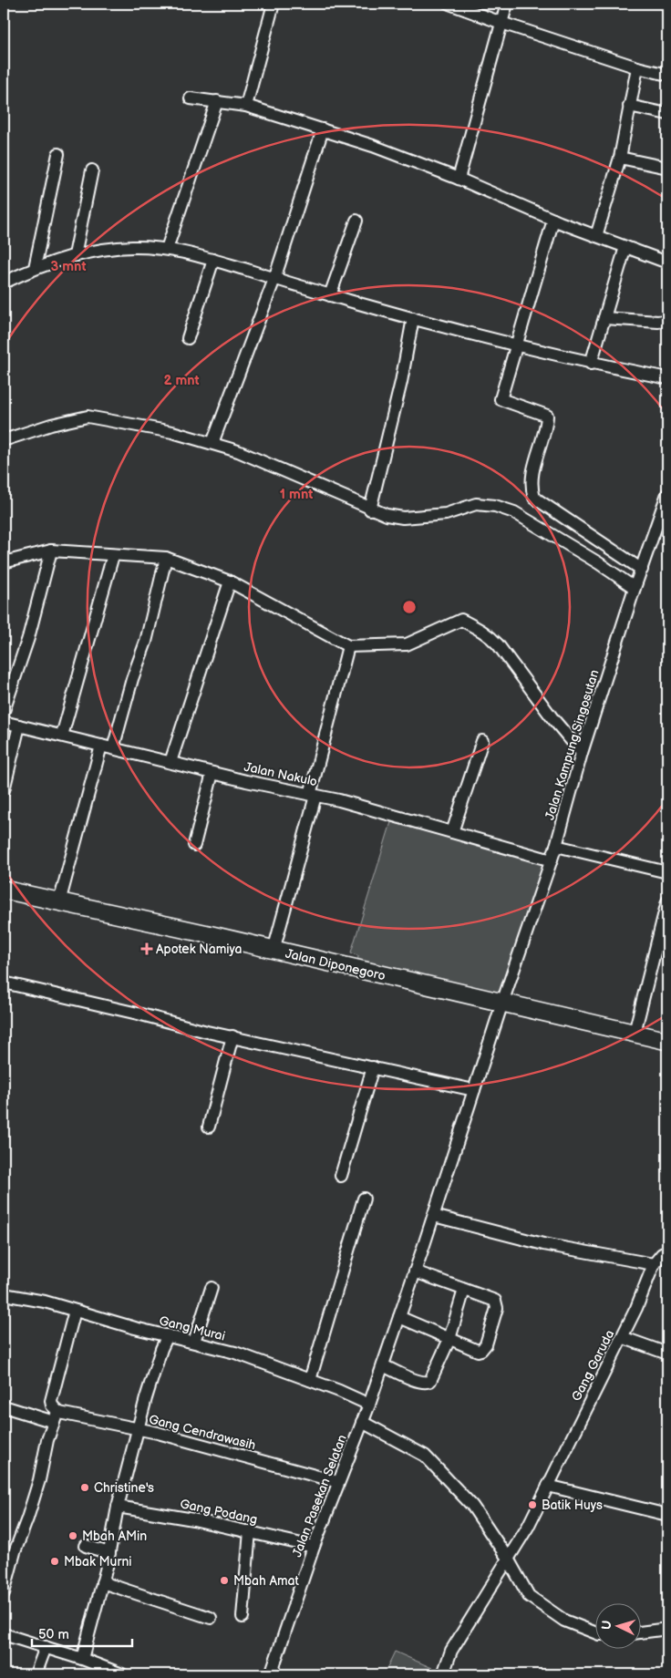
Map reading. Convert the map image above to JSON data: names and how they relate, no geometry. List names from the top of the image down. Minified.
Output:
{"streets":{"street":["Jalan Kampung Singosutan","Jalan Nakulo","Jalan Diponegoro","Gang Murai","Gang Garuda","Gang Cendrawasih","Jalan Pasekan Selatan","Gang Podang"]},"crossings":[["Jalan Kampung Singosutan","Jalan Nakulo"],["Jalan Kampung Singosutan","Jalan Diponegoro"],["Jalan Kampung Singosutan","Jalan Pasekan Selatan"],["Gang Murai","Jalan Pasekan Selatan"],["Gang Cendrawasih","Jalan Pasekan Selatan"],["Jalan Pasekan Selatan","Gang Podang"]],"places":{"health":["Apotek Namiya"],"other":["Christine's","Batik Huys","Mbah AMin","Mbak Murni","Mbah Amat"]},"scale_bar":"50 m","north":"left","rings":["3 mnt","2 mnt","1 mnt"]}
